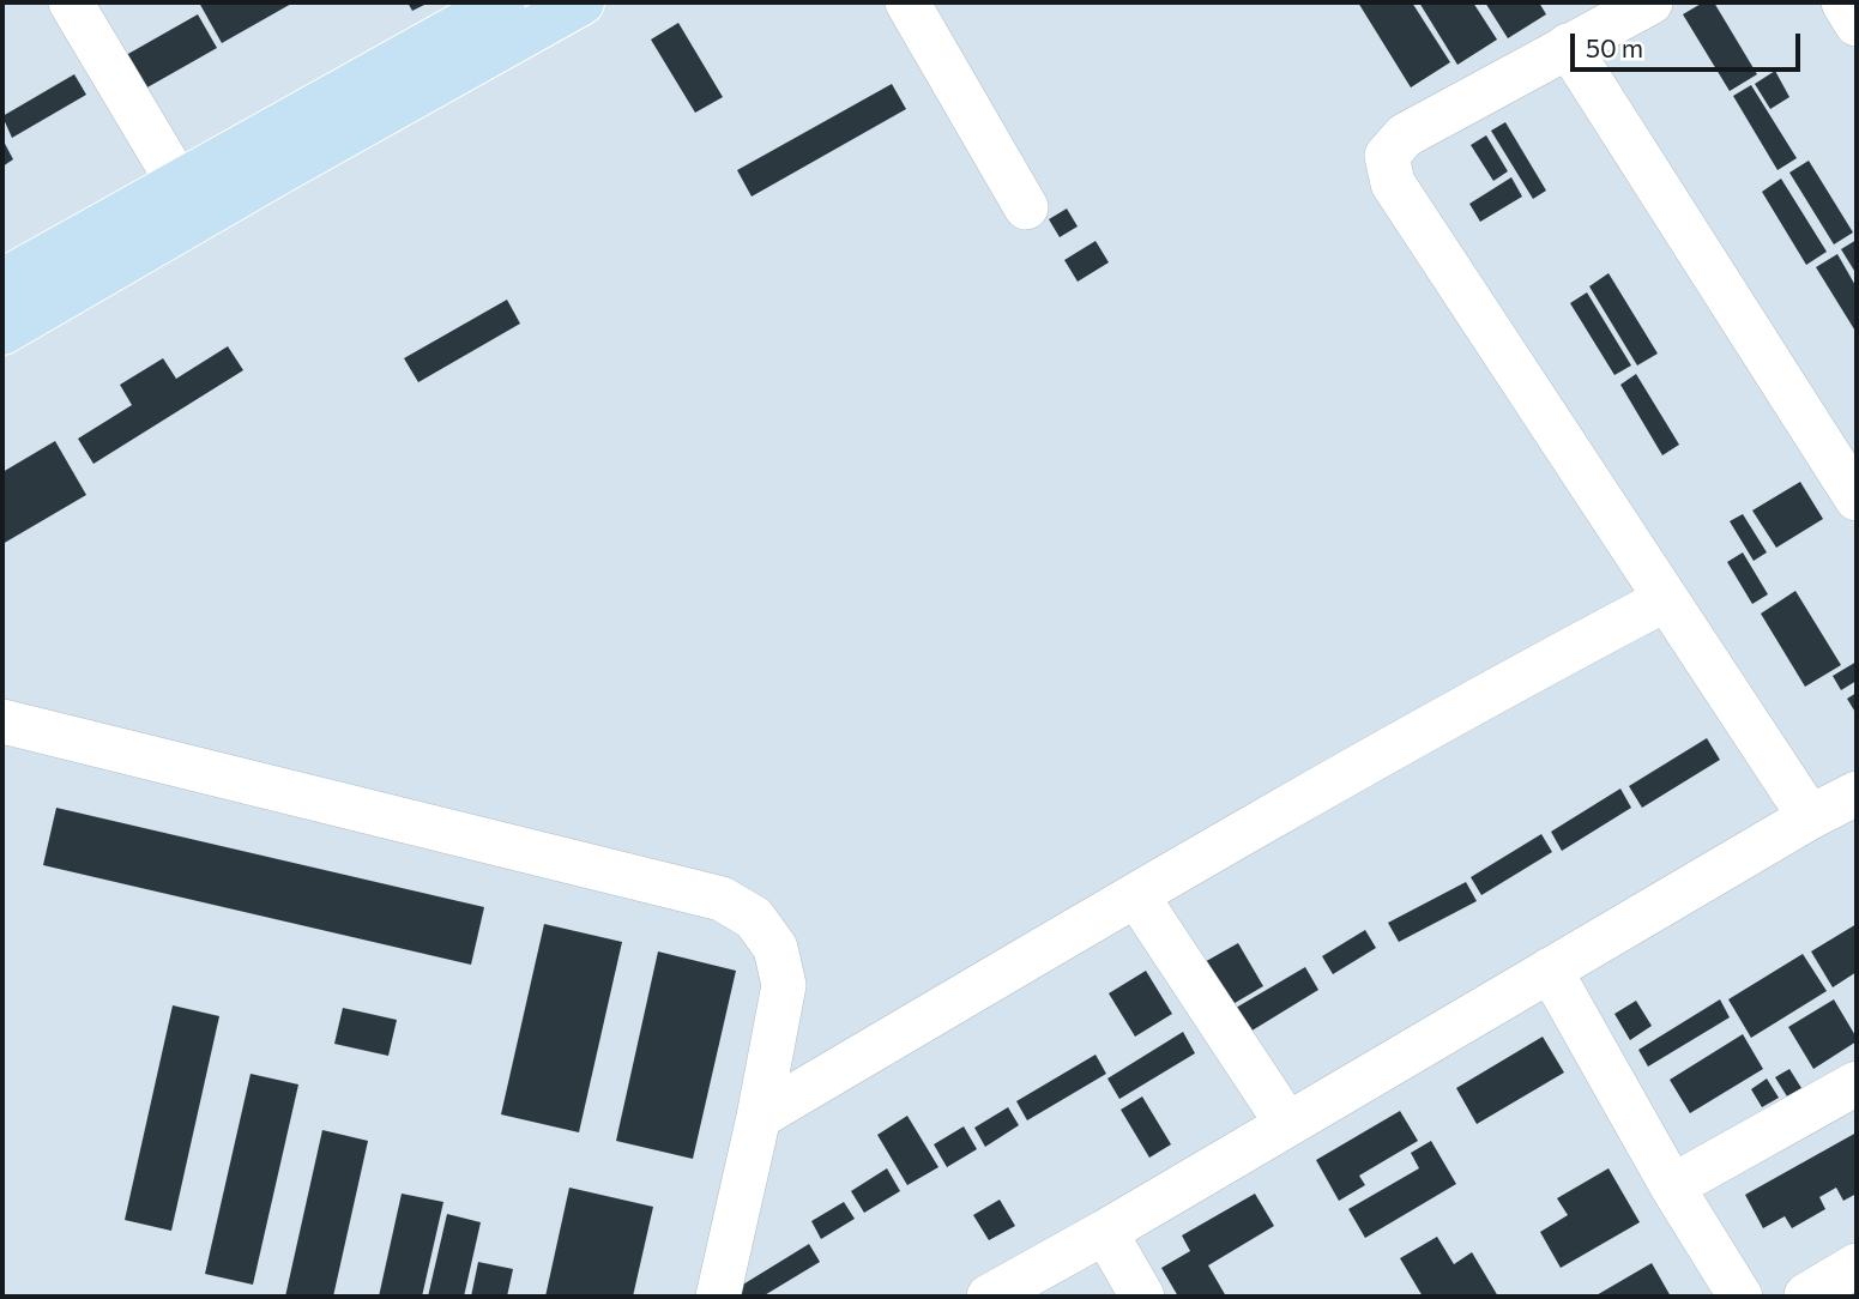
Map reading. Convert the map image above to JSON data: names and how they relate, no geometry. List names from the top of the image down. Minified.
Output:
{"scale_bar":"50 m"}
